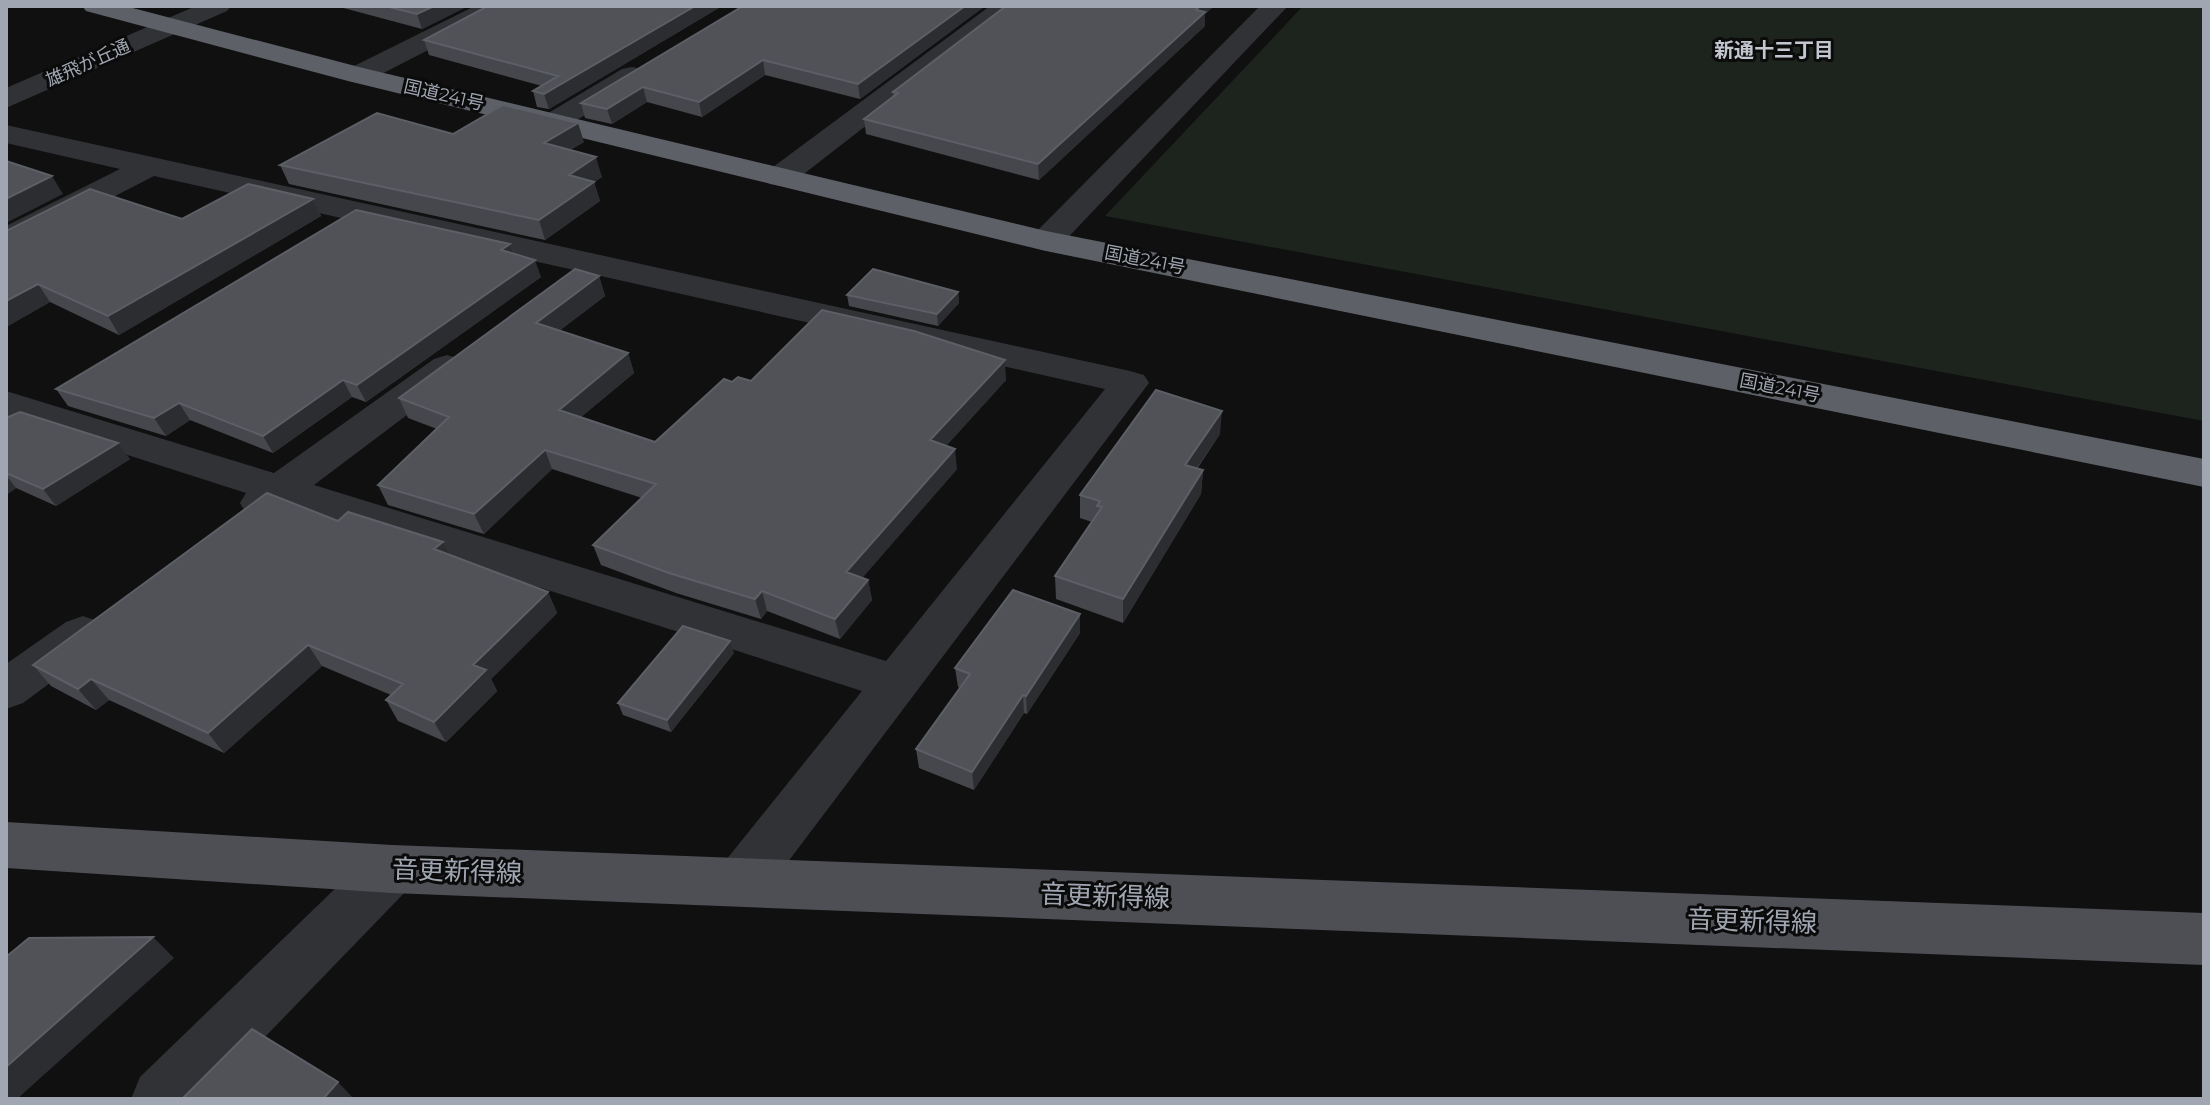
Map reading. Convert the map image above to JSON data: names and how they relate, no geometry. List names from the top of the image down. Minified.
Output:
{"streets":{"highway":["国道241号"],"main road":["音更新得線"],"street":["雄飛が丘通"]},"crossings":[["雄飛が丘通","国道241号"]],"districts":["新通十三丁目"]}
